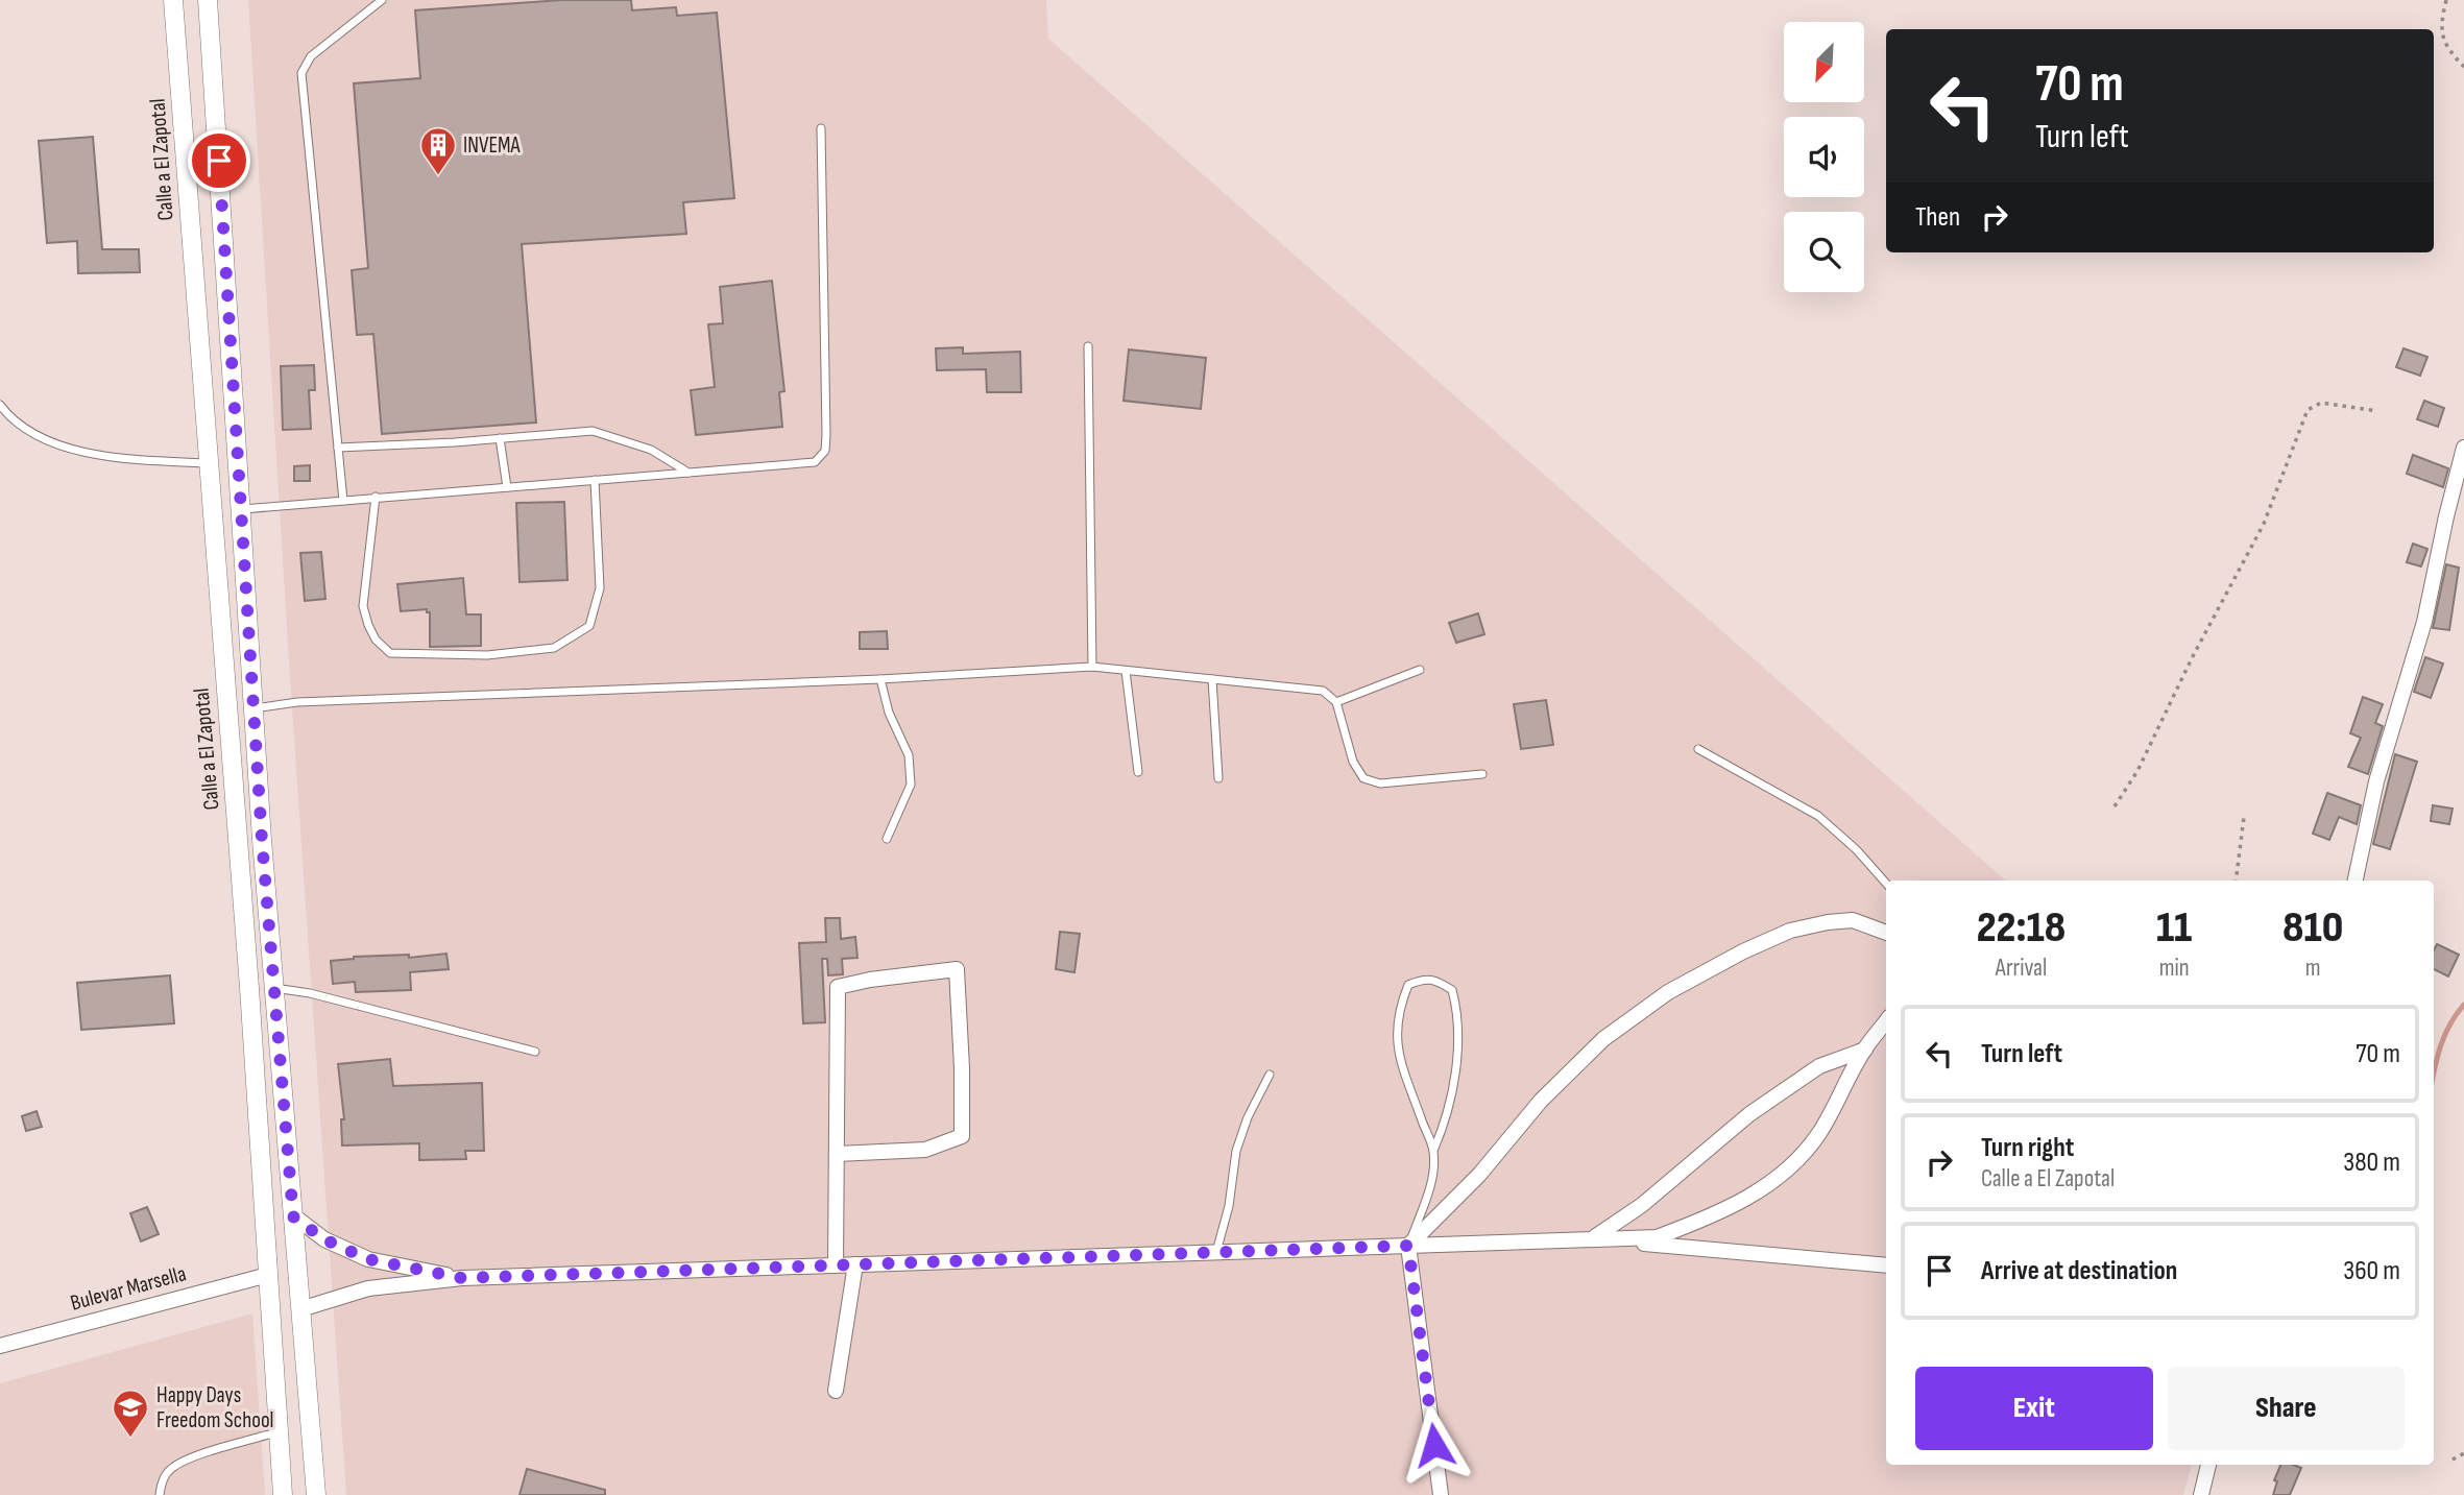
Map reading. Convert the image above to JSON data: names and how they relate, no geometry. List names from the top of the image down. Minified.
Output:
{"streets":{"street":["Calle a El Zapotal","Bulevar Marsella"]},"crossings":[["Calle a El Zapotal","Bulevar Marsella"]],"places":{"building":["INVEMA"],"school or university":["Happy Days Freedom School"]},"north":"bottom left","page":{"turn":["70 m","Turn left"],"then":"Then","eta":["22:18","Arrival","11","min","810","m"],"list":[{"name":"Turn left","value":"70 m"},{"name":"Turn right","note":"Calle a El Zapotal","value":"380 m"},{"name":"Arrive at destination","value":"360 m"}],"buttons":["Exit","Share"]}}
